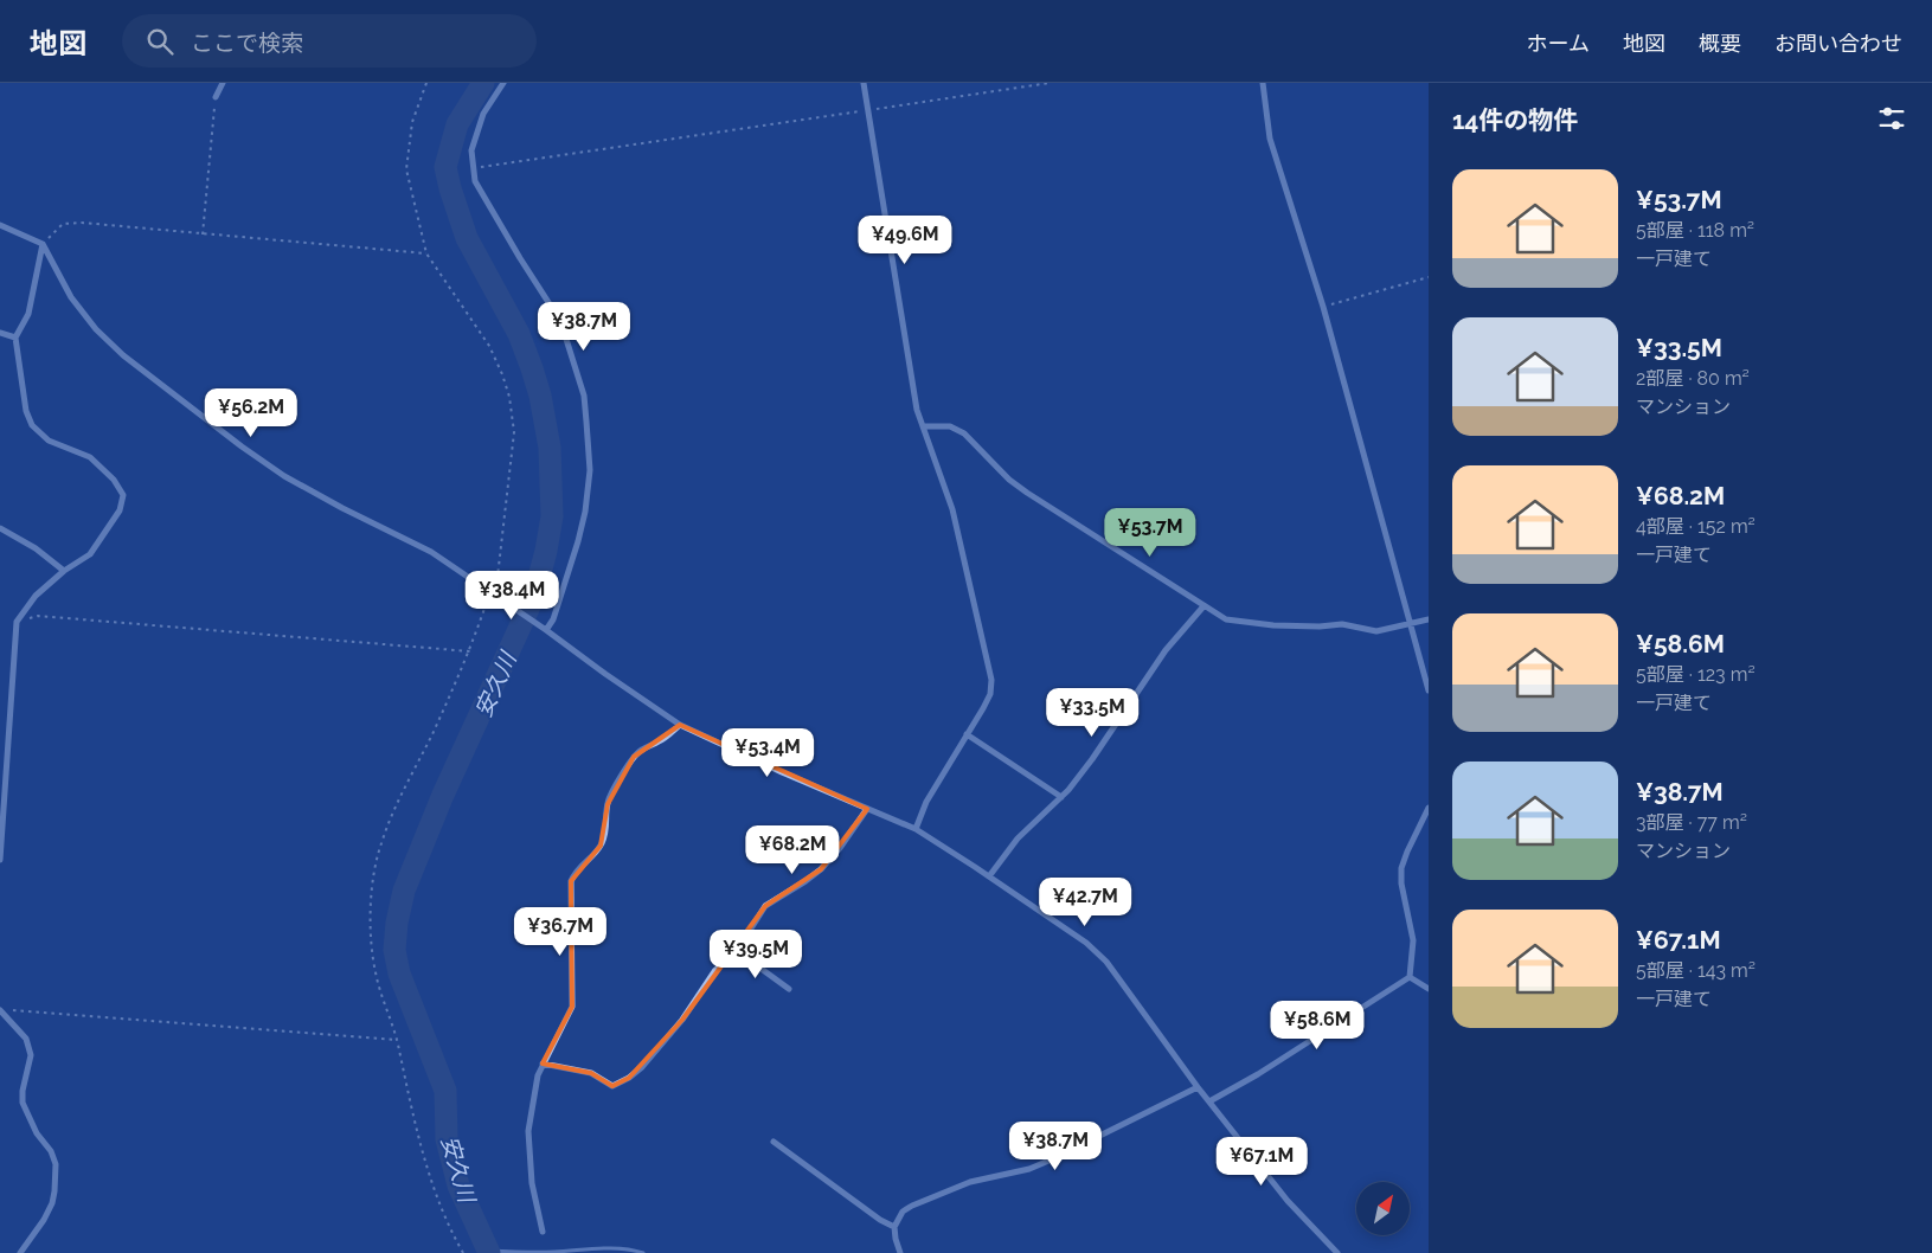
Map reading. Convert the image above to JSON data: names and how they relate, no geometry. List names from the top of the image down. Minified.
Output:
{"water":["安久川"],"north":"top right","page":{"header":"地図","search":"ここで検索","nav":["ホーム","地図","概要","お問い合わせ"],"heading":"14件の物件","list":[{"name":"¥53.7M","note":"5部屋 · 118 m² · 一戸建て"},{"name":"¥33.5M","note":"2部屋 · 80 m² · マンション"},{"name":"¥68.2M","note":"4部屋 · 152 m² · 一戸建て"},{"name":"¥58.6M","note":"5部屋 · 123 m² · 一戸建て"},{"name":"¥38.7M","note":"3部屋 · 77 m² · マンション"},{"name":"¥67.1M","note":"5部屋 · 143 m² · 一戸建て"}],"price":["¥49.6M","¥38.7M","¥56.2M","¥53.7M","¥38.4M","¥33.5M","¥53.4M","¥68.2M","¥42.7M","¥36.7M","¥39.5M","¥58.6M","¥38.7M","¥67.1M"]}}
